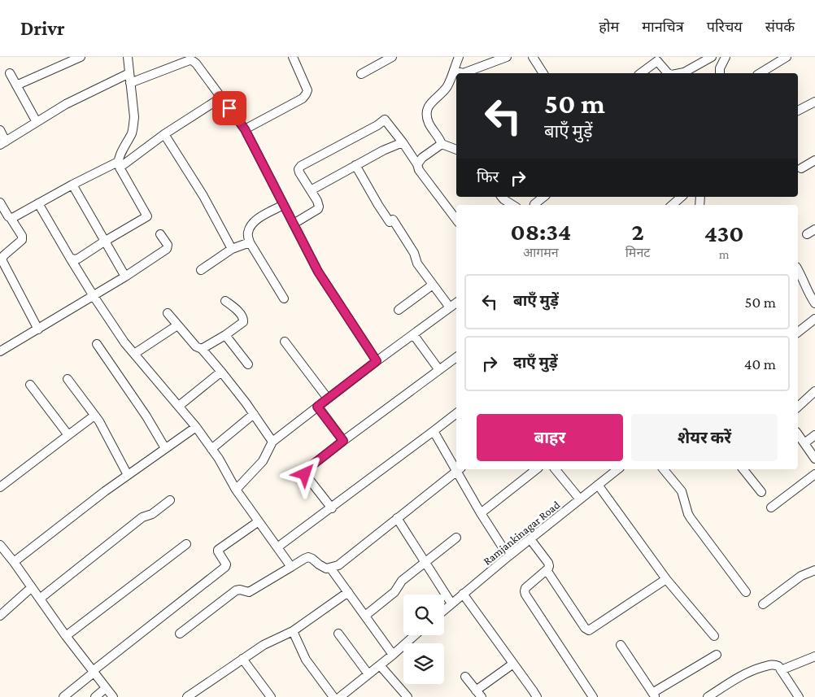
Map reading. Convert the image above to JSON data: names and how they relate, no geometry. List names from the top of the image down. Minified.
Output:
{"streets":{"street":["Ramjankinagar Road"]},"page":{"header":"Drivr","nav":["होम","मानचित्र","परिचय","संपर्क"],"turn":["50 m","बाएँ मुड़ें"],"then":"फिर","eta":["08:34","आगमन","2","मिनट","430","m"],"list":[{"name":"बाएँ मुड़ें","value":"50 m"},{"name":"दाएँ मुड़ें","value":"40 m"}],"buttons":["बाहर","शेयर करें"]}}
